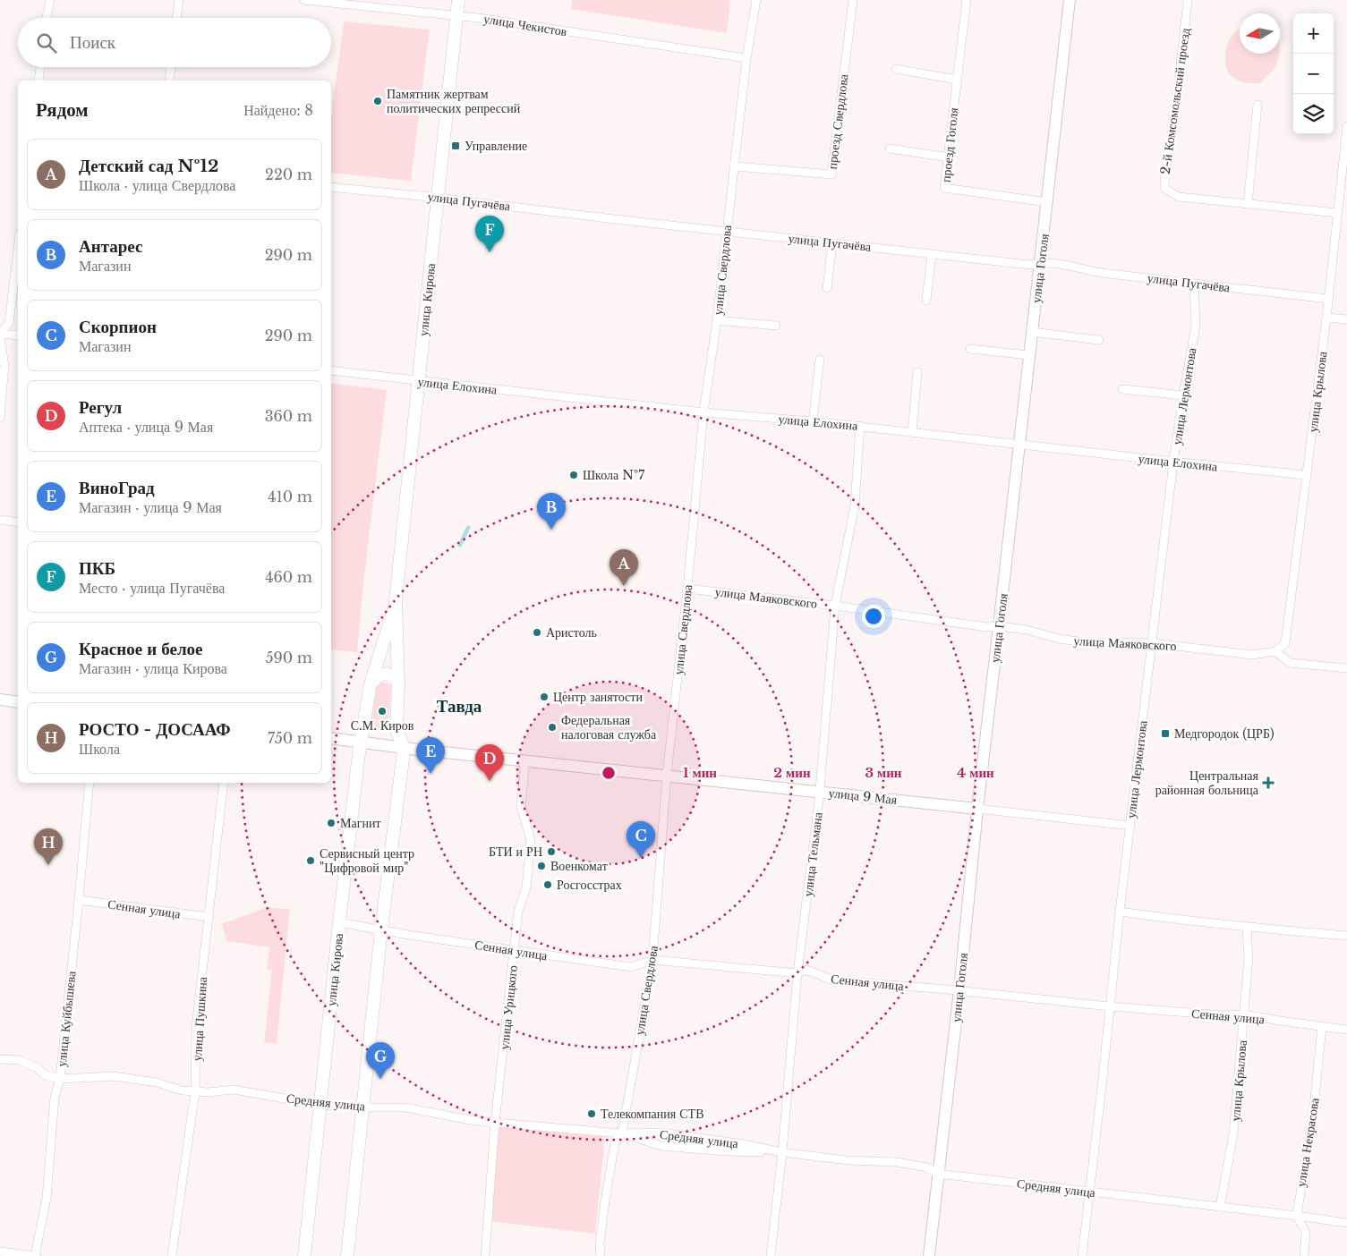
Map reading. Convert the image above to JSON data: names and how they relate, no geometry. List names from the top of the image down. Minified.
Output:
{"streets":{"main road":["улица Кирова"],"street":["улица Чекистов","2-й Комсомольский проезд","проезд Свердлова","проезд Гоголя","улица Пугачёва","улица Гоголя","улица Свердлова","улица Елохина","улица Крылова","улица Лермонтова","улица Маяковского","улица 9 Мая","улица Тельмана","Сенная улица","улица Урицкого","улица Куйбышева","улица Пушкина","Средняя улица","улица Некрасова"]},"crossings":[["улица Чекистов","улица Свердлова"],["улица Чекистов","улица Кирова"],["2-й Комсомольский проезд","улица Крылова"],["проезд Свердлова","улица Свердлова"],["проезд Гоголя","улица Гоголя"],["улица Пугачёва","улица Гоголя"],["улица Пугачёва","улица Свердлова"],["улица Пугачёва","улица Кирова"],["улица Пугачёва","улица Крылова"],["улица Пугачёва","улица Лермонтова"],["улица Гоголя","улица Елохина"],["улица Гоголя","улица Маяковского"],["улица Гоголя","улица 9 Мая"],["улица Гоголя","Сенная улица"],["улица Гоголя","Средняя улица"],["улица Свердлова","улица Елохина"],["улица Свердлова","улица Маяковского"],["улица Свердлова","улица 9 Мая"],["улица Свердлова","Сенная улица"],["улица Свердлова","Средняя улица"],["улица Кирова","улица Елохина"],["улица Кирова","улица 9 Мая"],["улица Кирова","Сенная улица"],["улица Кирова","Средняя улица"],["улица Елохина","улица Крылова"],["улица Елохина","улица Лермонтова"],["улица Елохина","улица Тельмана"],["улица Крылова","улица Маяковского"],["улица Крылова","Сенная улица"],["улица Крылова","Средняя улица"],["улица Лермонтова","улица Маяковского"],["улица Лермонтова","улица 9 Мая"],["улица Лермонтова","Сенная улица"],["улица Лермонтова","Средняя улица"],["улица Маяковского","улица Тельмана"],["улица 9 Мая","улица Тельмана"],["улица 9 Мая","улица Урицкого"],["улица Тельмана","Сенная улица"],["улица Тельмана","Средняя улица"],["Сенная улица","улица Урицкого"],["Сенная улица","улица Куйбышева"],["Сенная улица","улица Пушкина"],["Сенная улица","улица Некрасова"],["улица Урицкого","Средняя улица"],["улица Куйбышева","Средняя улица"],["улица Пушкина","Средняя улица"],["Средняя улица","улица Некрасова"]],"districts":["Тавда"],"places":{"other":["Памятник жертвам политических репрессий","Школа №7","Аристоль","Центр занятости","С.М. Киров","Федеральная налоговая служба","Магнит","БТИ и РН","Сервисный центр \"Цифровой мир\"","Военкомат","Росгосстрах","Телекомпания СТВ"],"transit":["Управление","Медгородок (ЦРБ)"],"health":["Центральная районная больница"]},"north":"left","page":{"map_buttons":["+","−"],"search":"Поиск","heading":["Рядом","Найдено: 8"],"list":[{"mark":"A","name":"Детский сад №12","note":"Школа · улица Свердлова","value":"220 m"},{"mark":"B","name":"Антарес","note":"Магазин","value":"290 m"},{"mark":"C","name":"Скорпион","note":"Магазин","value":"290 m"},{"mark":"D","name":"Регул","note":"Аптека · улица 9 Мая","value":"360 m"},{"mark":"E","name":"ВиноГрад","note":"Магазин · улица 9 Мая","value":"410 m"},{"mark":"F","name":"ПКБ","note":"Место · улица Пугачёва","value":"460 m"},{"mark":"G","name":"Красное и белое","note":"Магазин · улица Кирова","value":"590 m"},{"mark":"H","name":"РОСТО - ДОСААФ","note":"Школа","value":"750 m"}],"pins":["F","B","A","E","D","C","H","G"]},"rings":["1 мин","2 мин","3 мин","4 мин"]}
